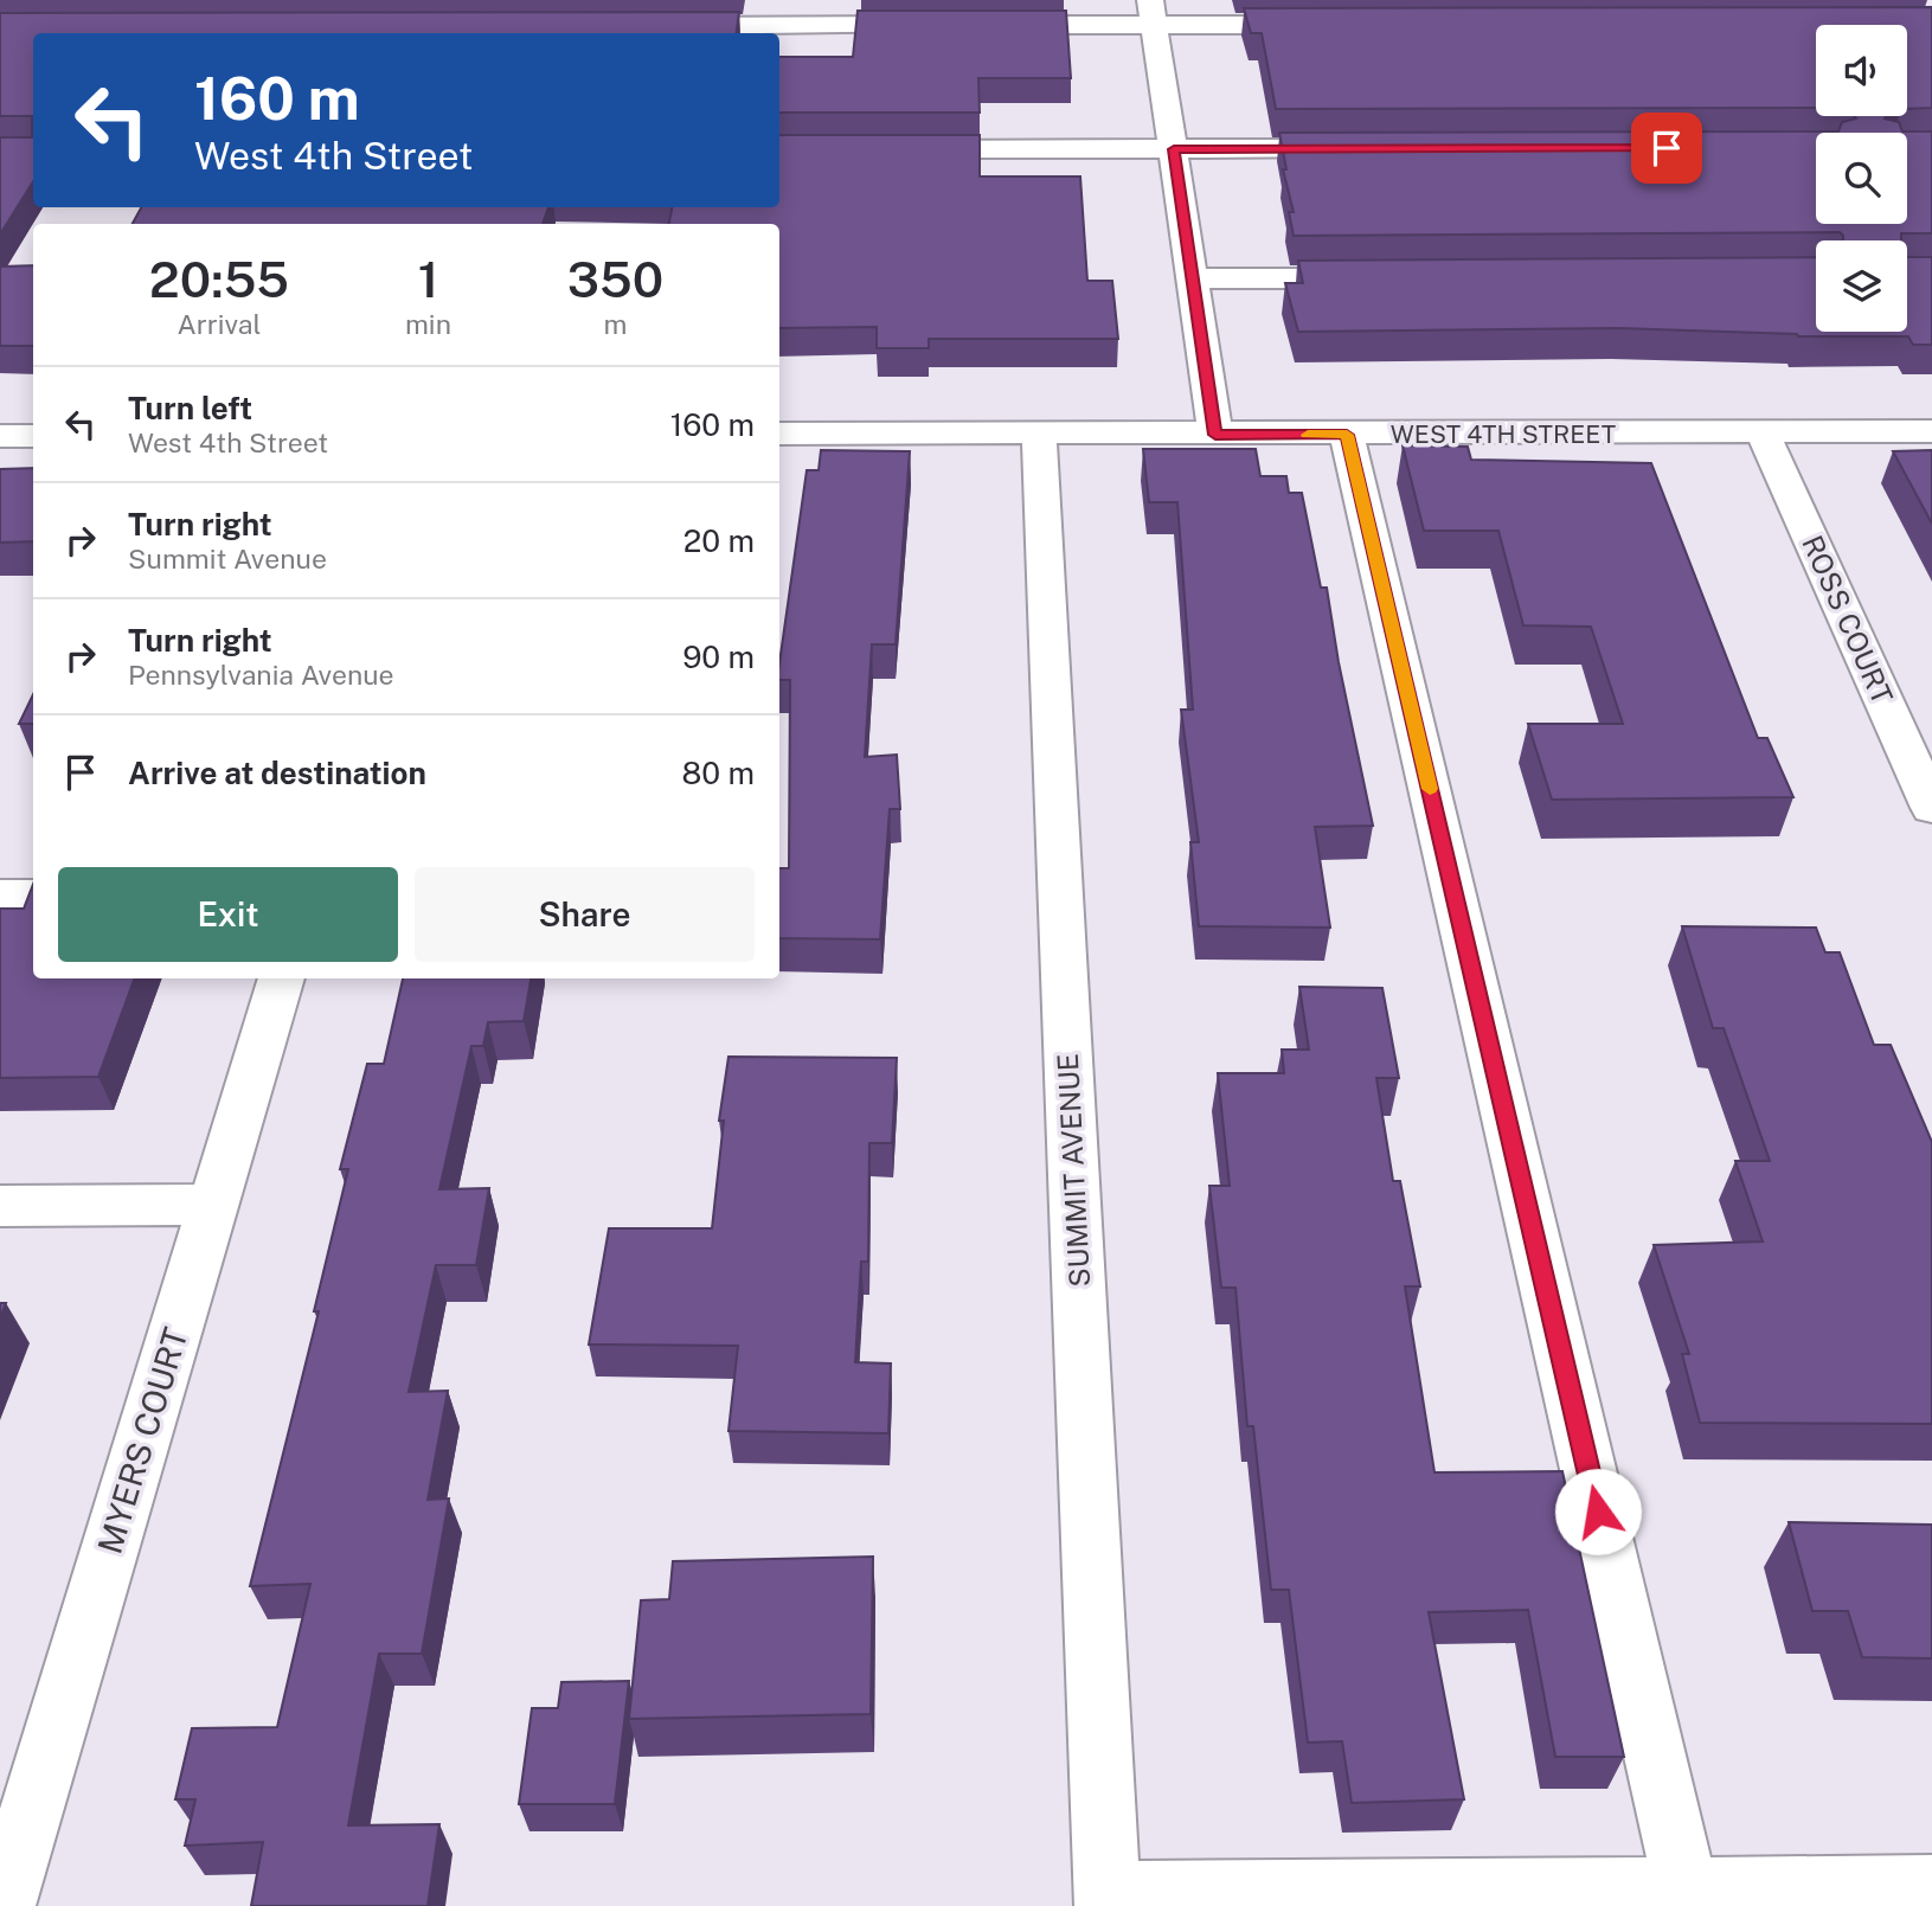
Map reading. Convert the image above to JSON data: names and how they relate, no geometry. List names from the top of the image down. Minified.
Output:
{"streets":{"street":["WEST 4TH STREET","ROSS COURT","SUMMIT AVENUE","MYERS COURT"]},"crossings":[["WEST 4TH STREET","ROSS COURT"],["WEST 4TH STREET","SUMMIT AVENUE"]],"page":{"turn":["160 m","West 4th Street"],"eta":["20:55","Arrival","1","min","350","m"],"list":[{"name":"Turn left","note":"West 4th Street","value":"160 m"},{"name":"Turn right","note":"Summit Avenue","value":"20 m"},{"name":"Turn right","note":"Pennsylvania Avenue","value":"90 m"},{"name":"Arrive at destination","value":"80 m"}],"buttons":["Exit","Share"]}}
